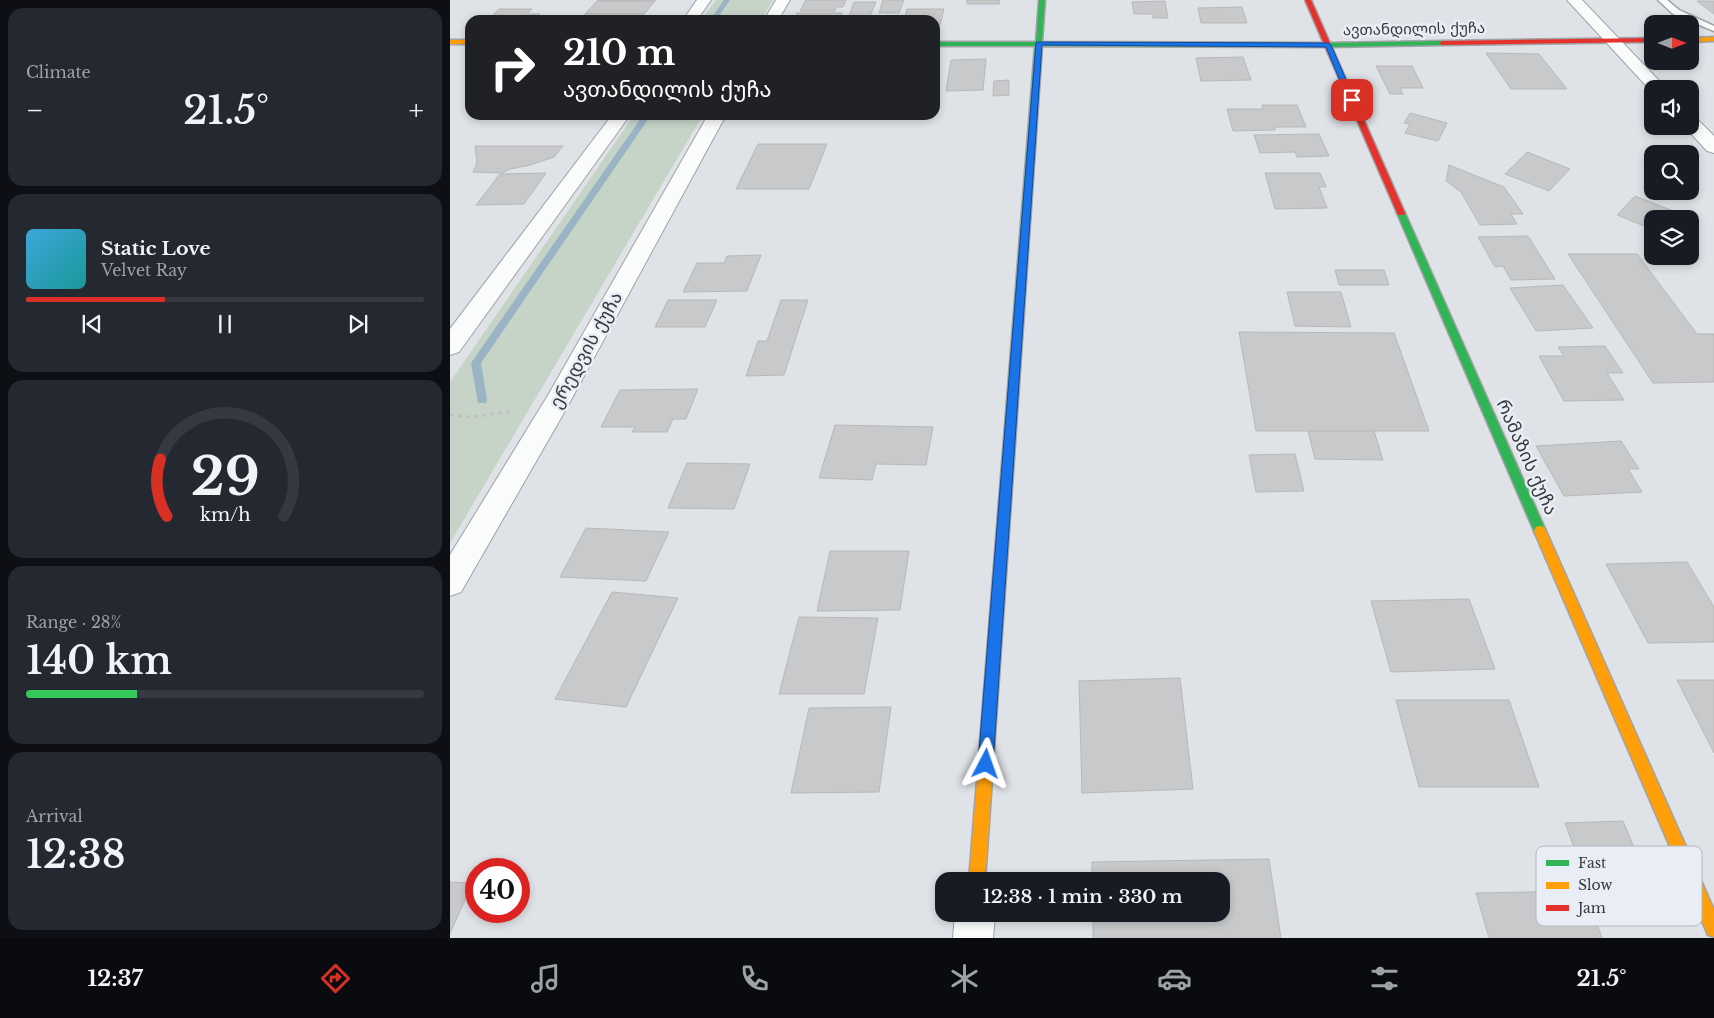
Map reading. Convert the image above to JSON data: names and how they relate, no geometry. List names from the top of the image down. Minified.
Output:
{"streets":{"street":["ავთანდილის ქუჩა","ერედვის ქუჩა","რამაზის ქუჩა"]},"crossings":[["ავთანდილის ქუჩა","რამაზის ქუჩა"]],"legend":["Fast","Slow","Jam"],"north":"right","page":{"tile":["Climate",["Range · 28%","140 km"],["Arrival","12:38"]],"turn":["210 m","ავთანდილის ქუჩა"],"heat":["−","21.5°","+"],"song":["Static Love","Velvet Ray"],"limit":"40","trip":"12:38 · 1 min · 330 m","tabs":["12:37","21.5°"],"gauge":["29","km/h"]}}
